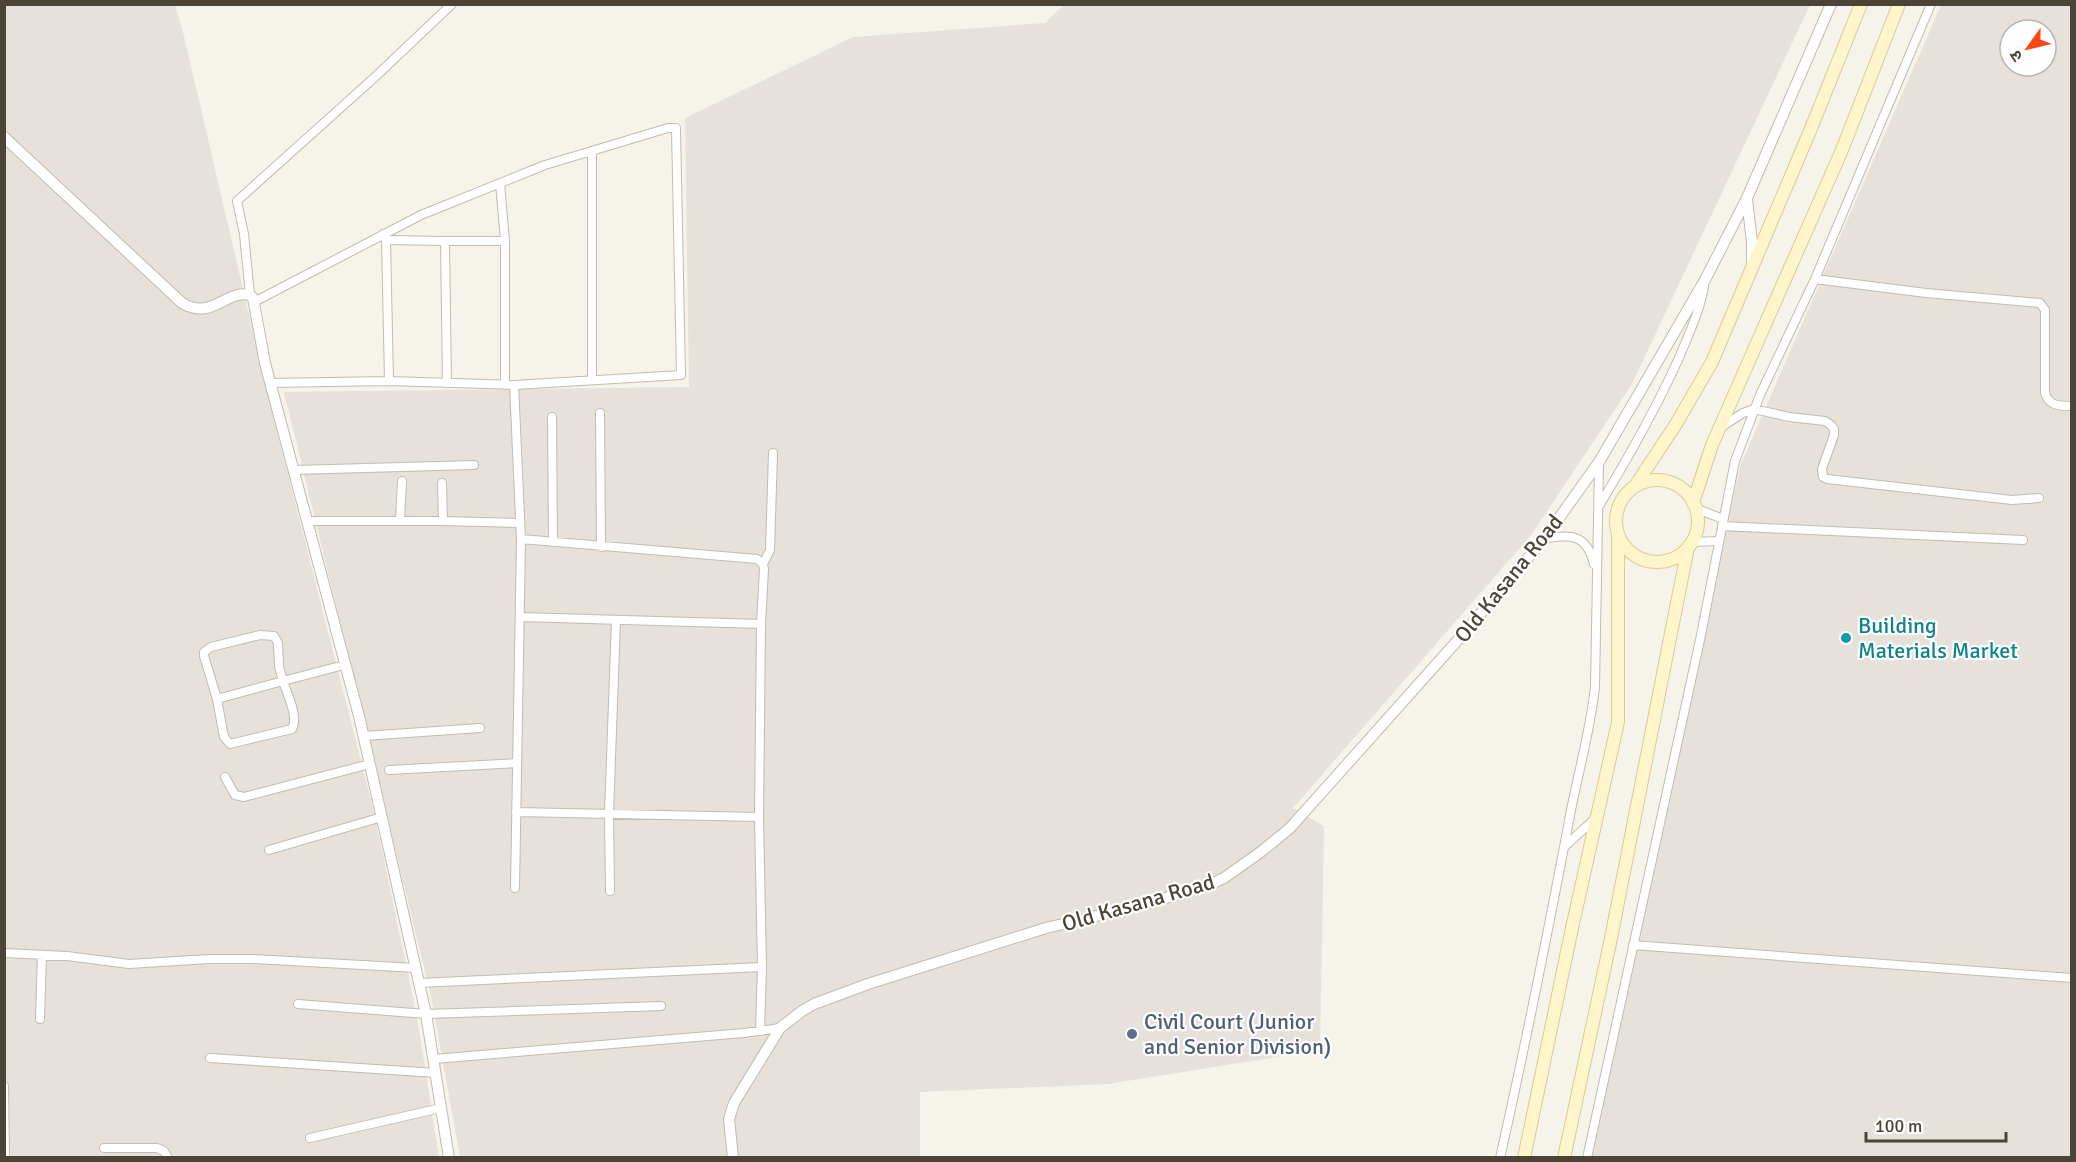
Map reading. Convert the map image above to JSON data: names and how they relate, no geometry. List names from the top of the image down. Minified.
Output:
{"streets":{"street":["Old Kasana Road"]},"places":["Building Materials Market","Civil Court (Junior and Senior Division)"],"scale_bar":"100 m","north":"bottom left"}
